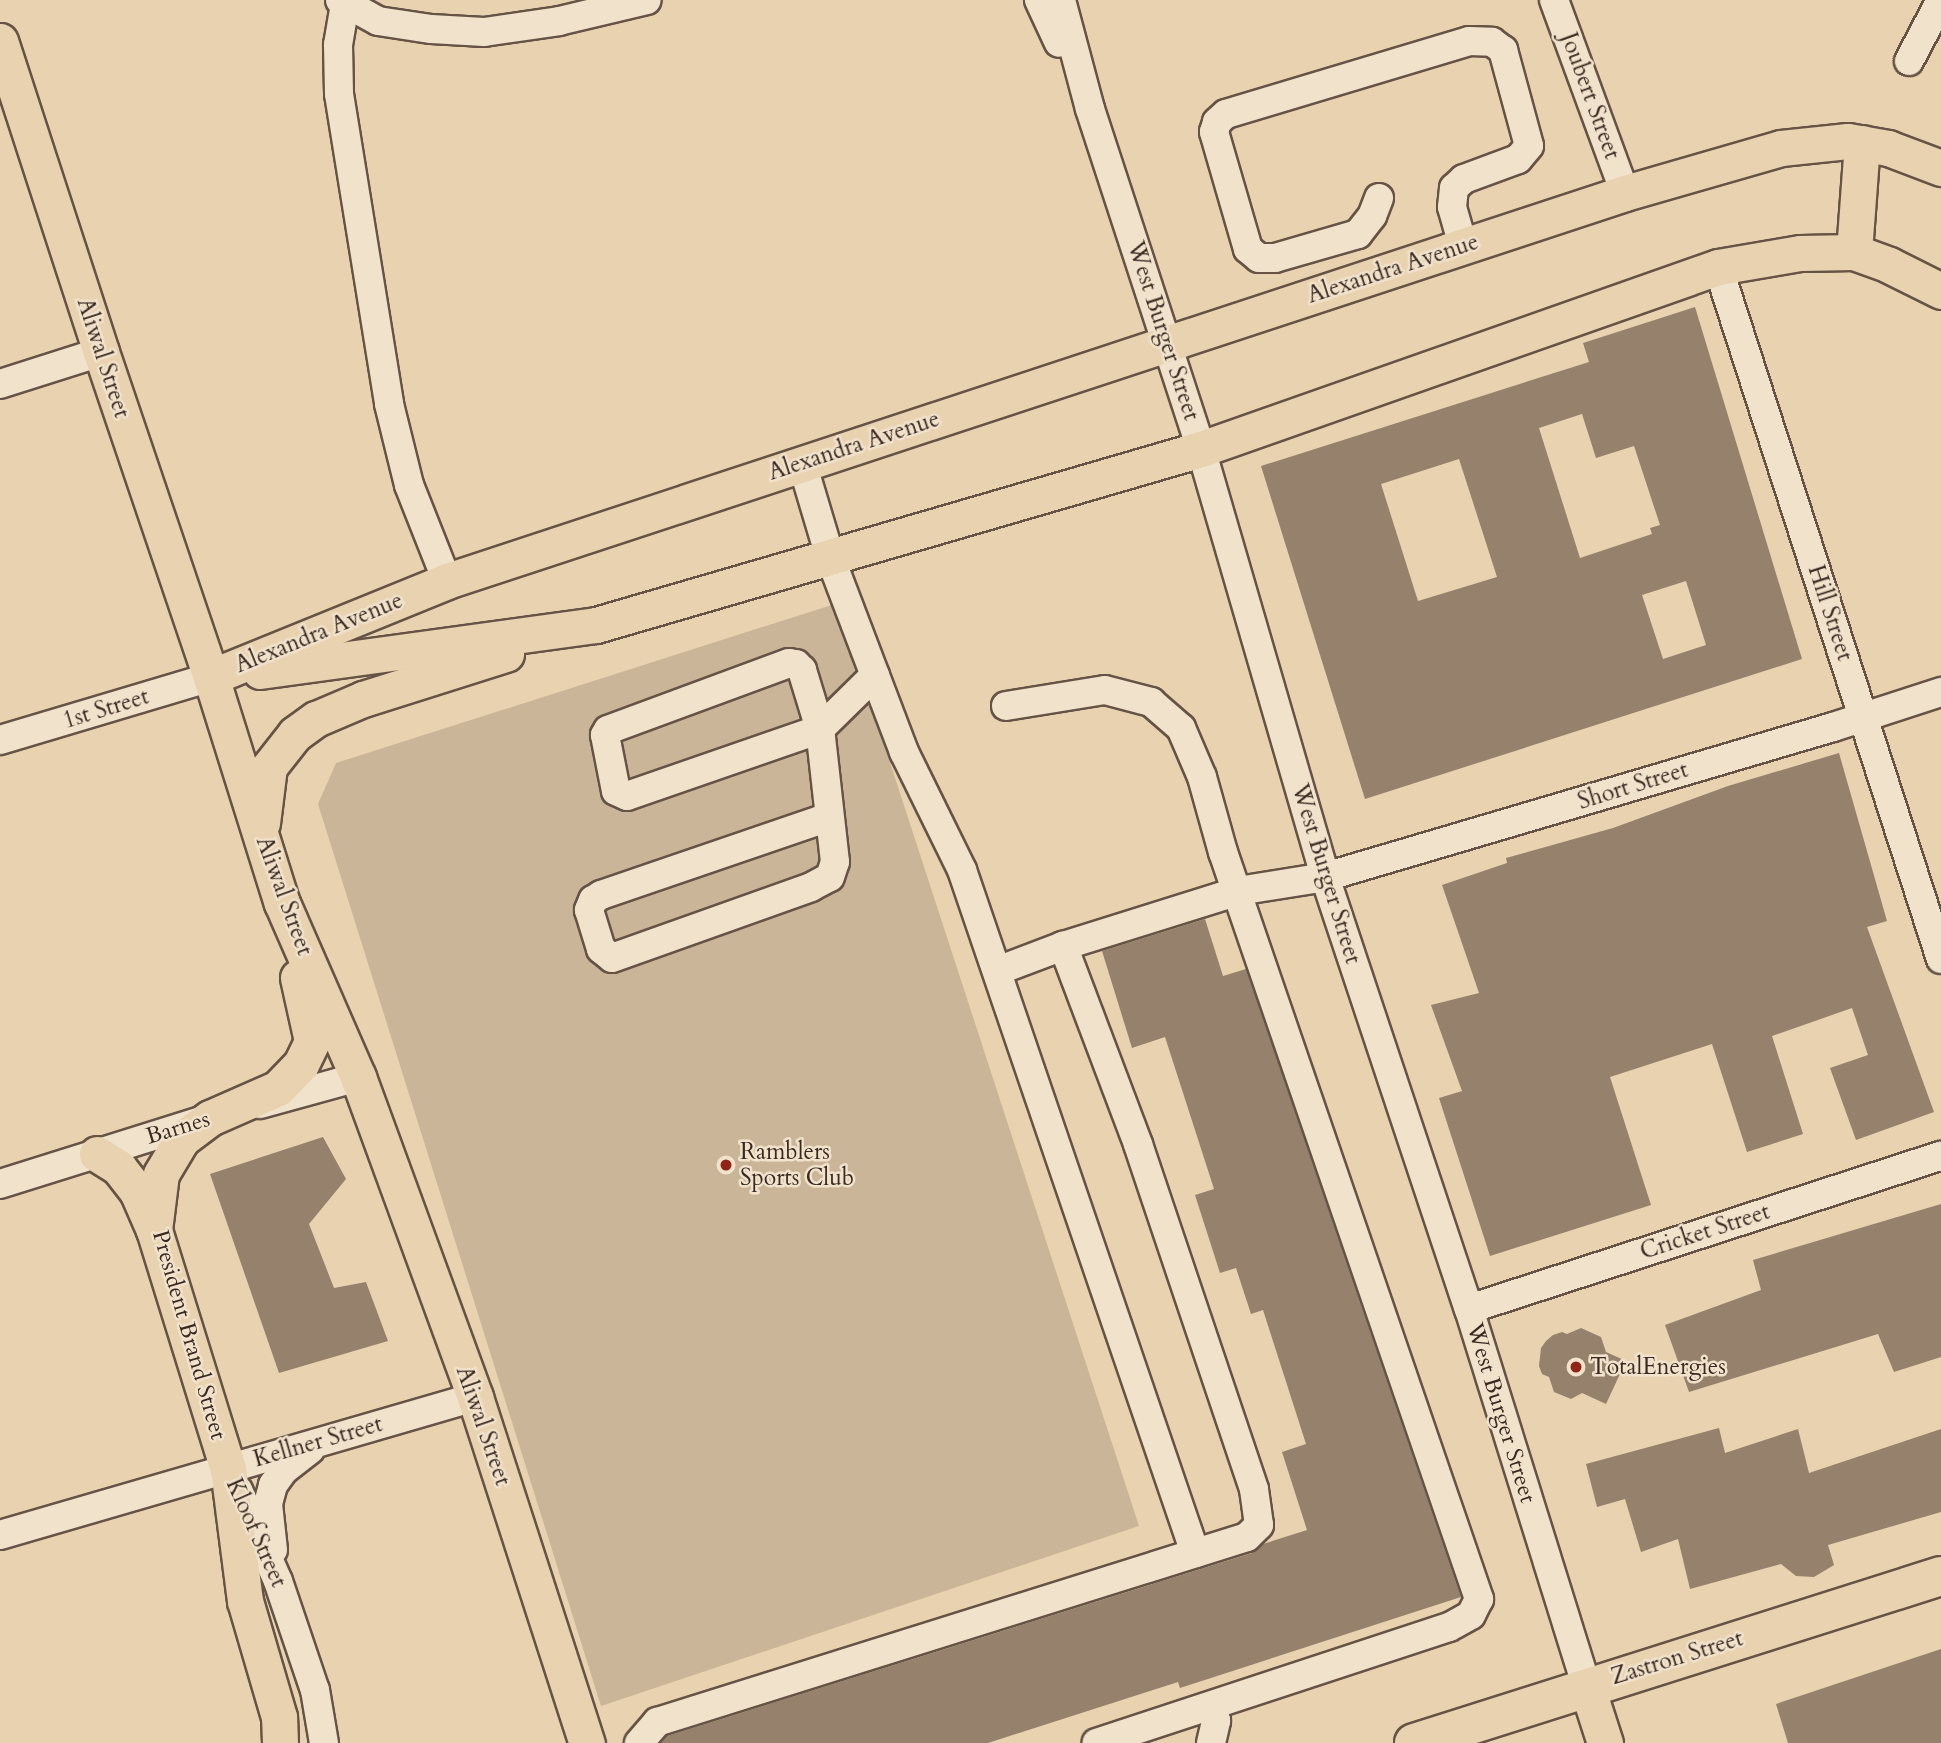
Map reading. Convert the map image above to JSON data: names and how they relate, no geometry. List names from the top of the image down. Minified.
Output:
{"streets":{"highway":["Zastron Street"],"main road":["Alexandra Avenue","West Burger Street","Aliwal Street","President Brand Street","Kloof Street"],"street":["Joubert Street","Hill Street","1st Street","Short Street","Barnes","Cricket Street","Kellner Street"]},"crossings":[["Joubert Street","Alexandra Avenue"],["Alexandra Avenue","West Burger Street"],["Alexandra Avenue","Aliwal Street"],["Alexandra Avenue","Hill Street"],["Alexandra Avenue","1st Street"],["West Burger Street","Short Street"],["West Burger Street","Cricket Street"],["West Burger Street","Zastron Street"],["Aliwal Street","1st Street"],["Aliwal Street","Barnes"],["Aliwal Street","President Brand Street"],["Aliwal Street","Kellner Street"],["Hill Street","Short Street"],["Barnes","President Brand Street"],["President Brand Street","Kellner Street"],["President Brand Street","Kloof Street"],["Kellner Street","Kloof Street"]],"places":["Ramblers Sports Club","TotalEnergies"]}
